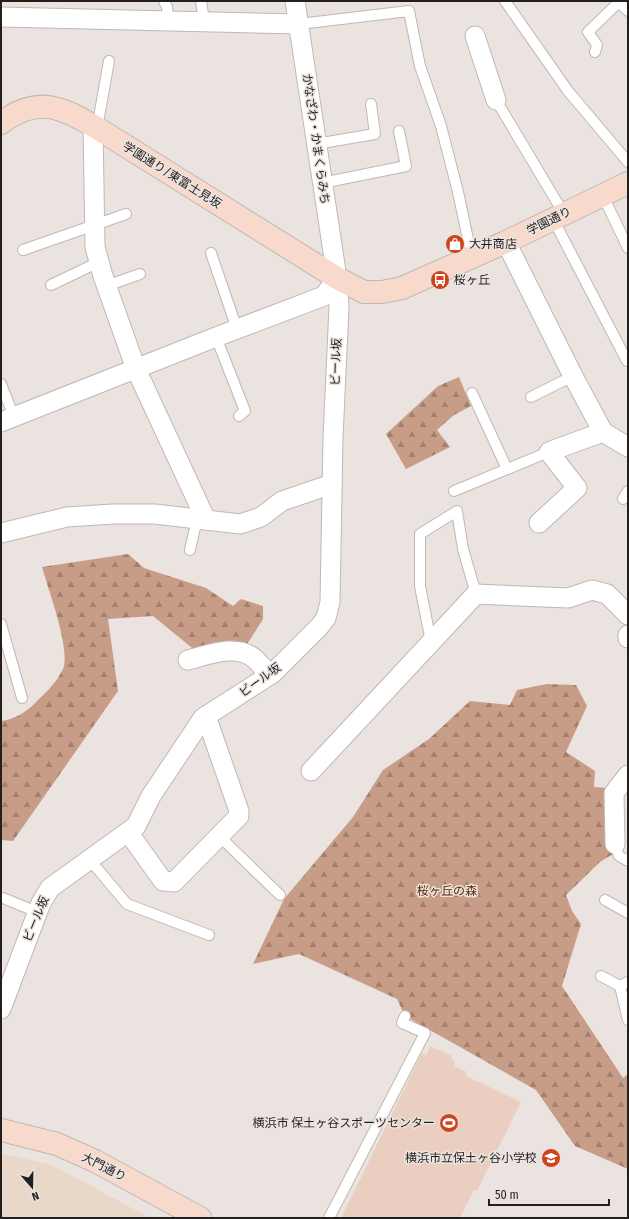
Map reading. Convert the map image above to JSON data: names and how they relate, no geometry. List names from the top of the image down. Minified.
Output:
{"streets":{"street":["かなざわ・かまくらみち","学園通り/東富士見坂","学園通り","ビール坂","大門通り"]},"crossings":[["かなざわ・かまくらみち","学園通り/東富士見坂"],["かなざわ・かまくらみち","学園通り"],["かなざわ・かまくらみち","ビール坂"],["学園通り/東富士見坂","学園通り"],["学園通り/東富士見坂","ビール坂"],["学園通り","ビール坂"]],"parks":["桜ヶ丘の森"],"places":{"shop":["大井商店"],"bus stop":["桜ヶ丘"],"sports":["横浜市 保土ヶ谷スポーツセンター"],"school or university":["横浜市立保土ヶ谷小学校"]},"scale_bar":"50 m","north":"bottom"}
